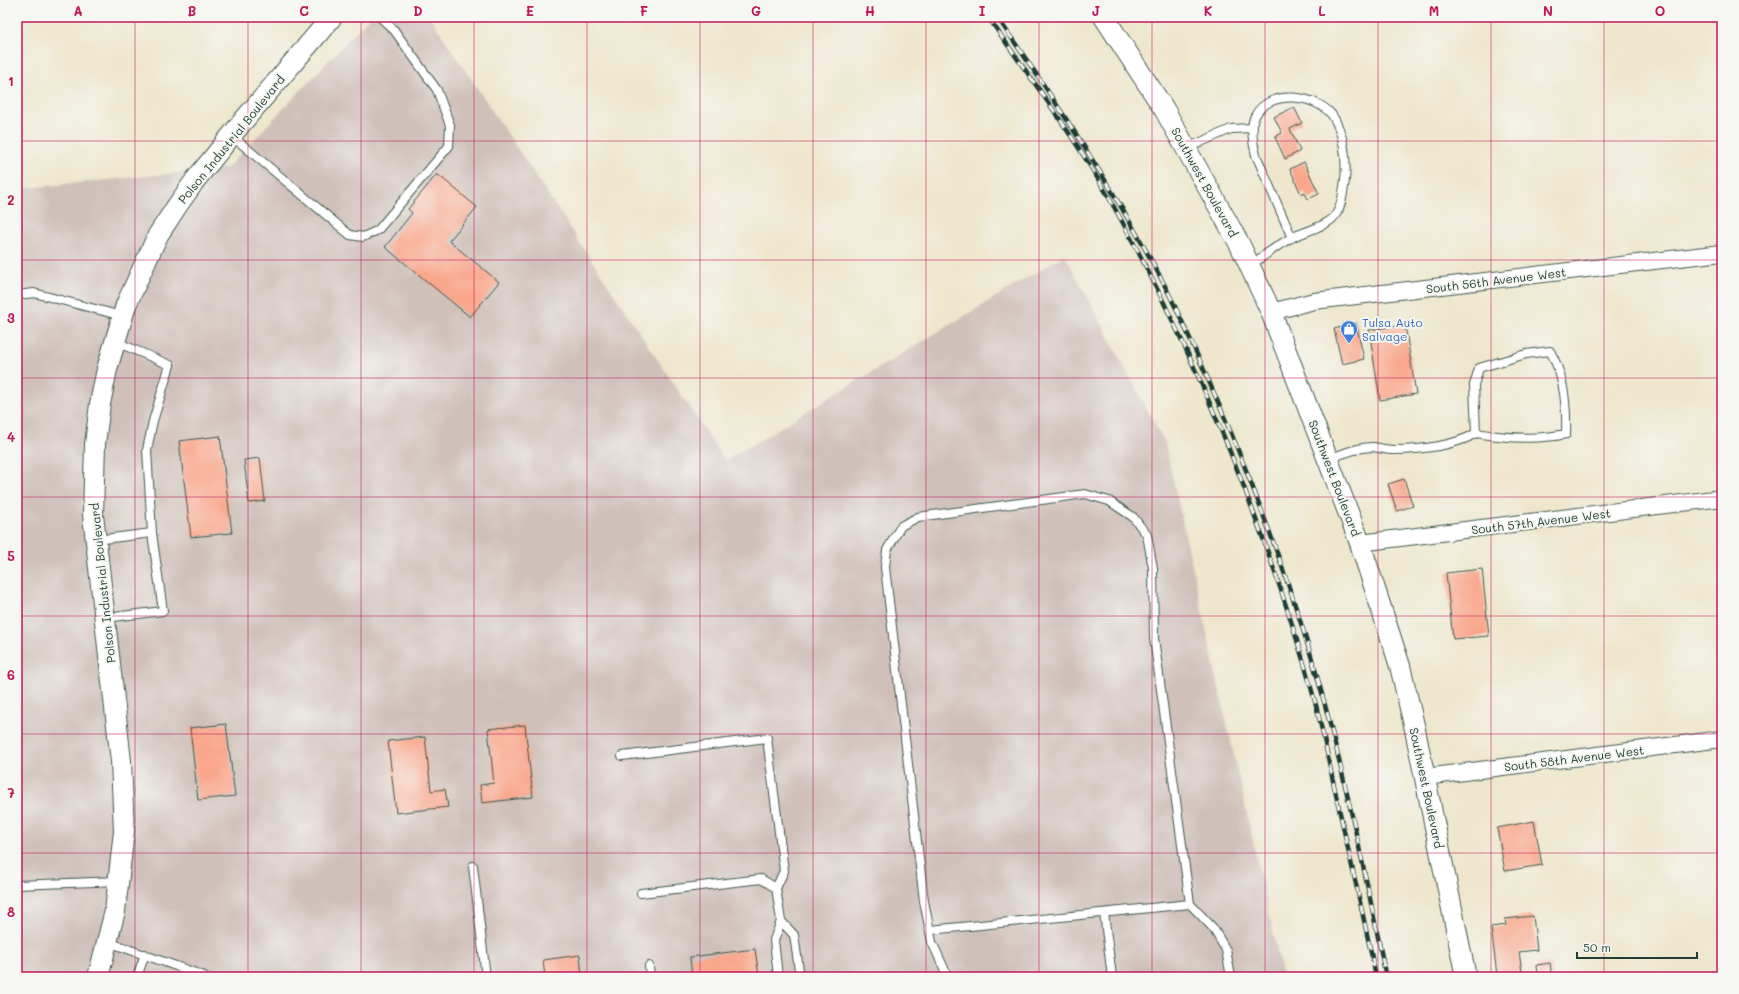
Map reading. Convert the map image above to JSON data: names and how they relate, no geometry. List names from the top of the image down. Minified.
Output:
{"streets":{"street":["Polson Industrial Boulevard","Southwest Boulevard","South 56th Avenue West","South 57th Avenue West","South 58th Avenue West"]},"crossings":[["Southwest Boulevard","South 56th Avenue West"],["Southwest Boulevard","South 57th Avenue West"],["Southwest Boulevard","South 58th Avenue West"]],"places":{"shop":["Tulsa Auto Salvage"]},"scale_bar":"50 m","grid":{"columns":["A","B","C","D","E","F","G","H","I","J","K","L","M","N","O"],"rows":["1","2","3","4","5","6","7","8"]}}
